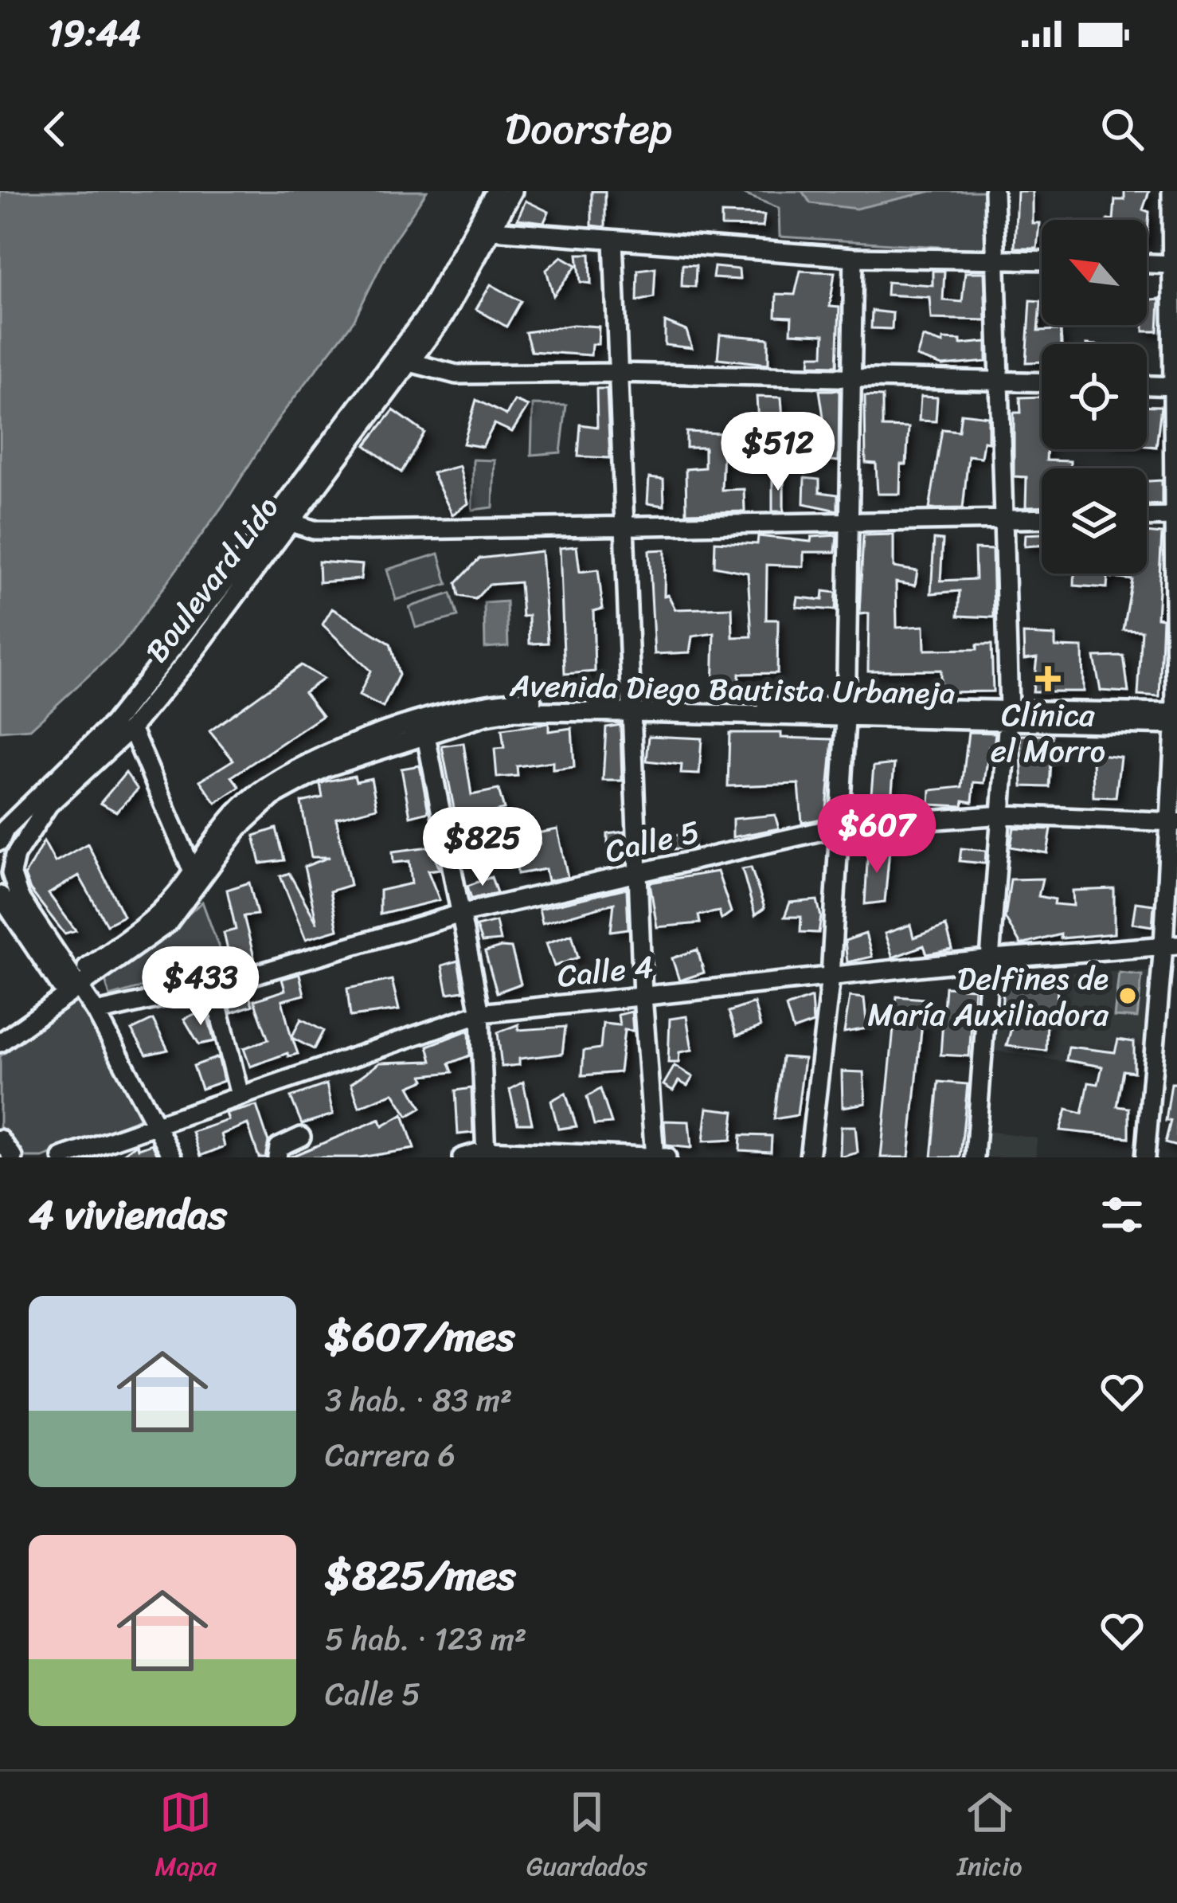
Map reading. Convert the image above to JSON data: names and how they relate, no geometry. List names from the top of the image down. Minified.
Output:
{"streets":{"street":["Boulevard Lido","Avenida Diego Bautista Urbaneja","Calle 5","Calle 4"]},"crossings":[["Boulevard Lido","Avenida Diego Bautista Urbaneja"]],"places":{"health":["Clínica el Morro"],"other":["Delfines de María Auxiliadora"]},"north":"top left","page":{"status":"19:44","header":"Doorstep","price":["$512","$607","$825","$433"],"heading":"4 viviendas","list":[{"name":"$607/mes","note":"3 hab. · 83 m² · Carrera 6"},{"name":"$825/mes","note":"5 hab. · 123 m² · Calle 5"}],"tabs":["Mapa","Guardados","Inicio"]}}
